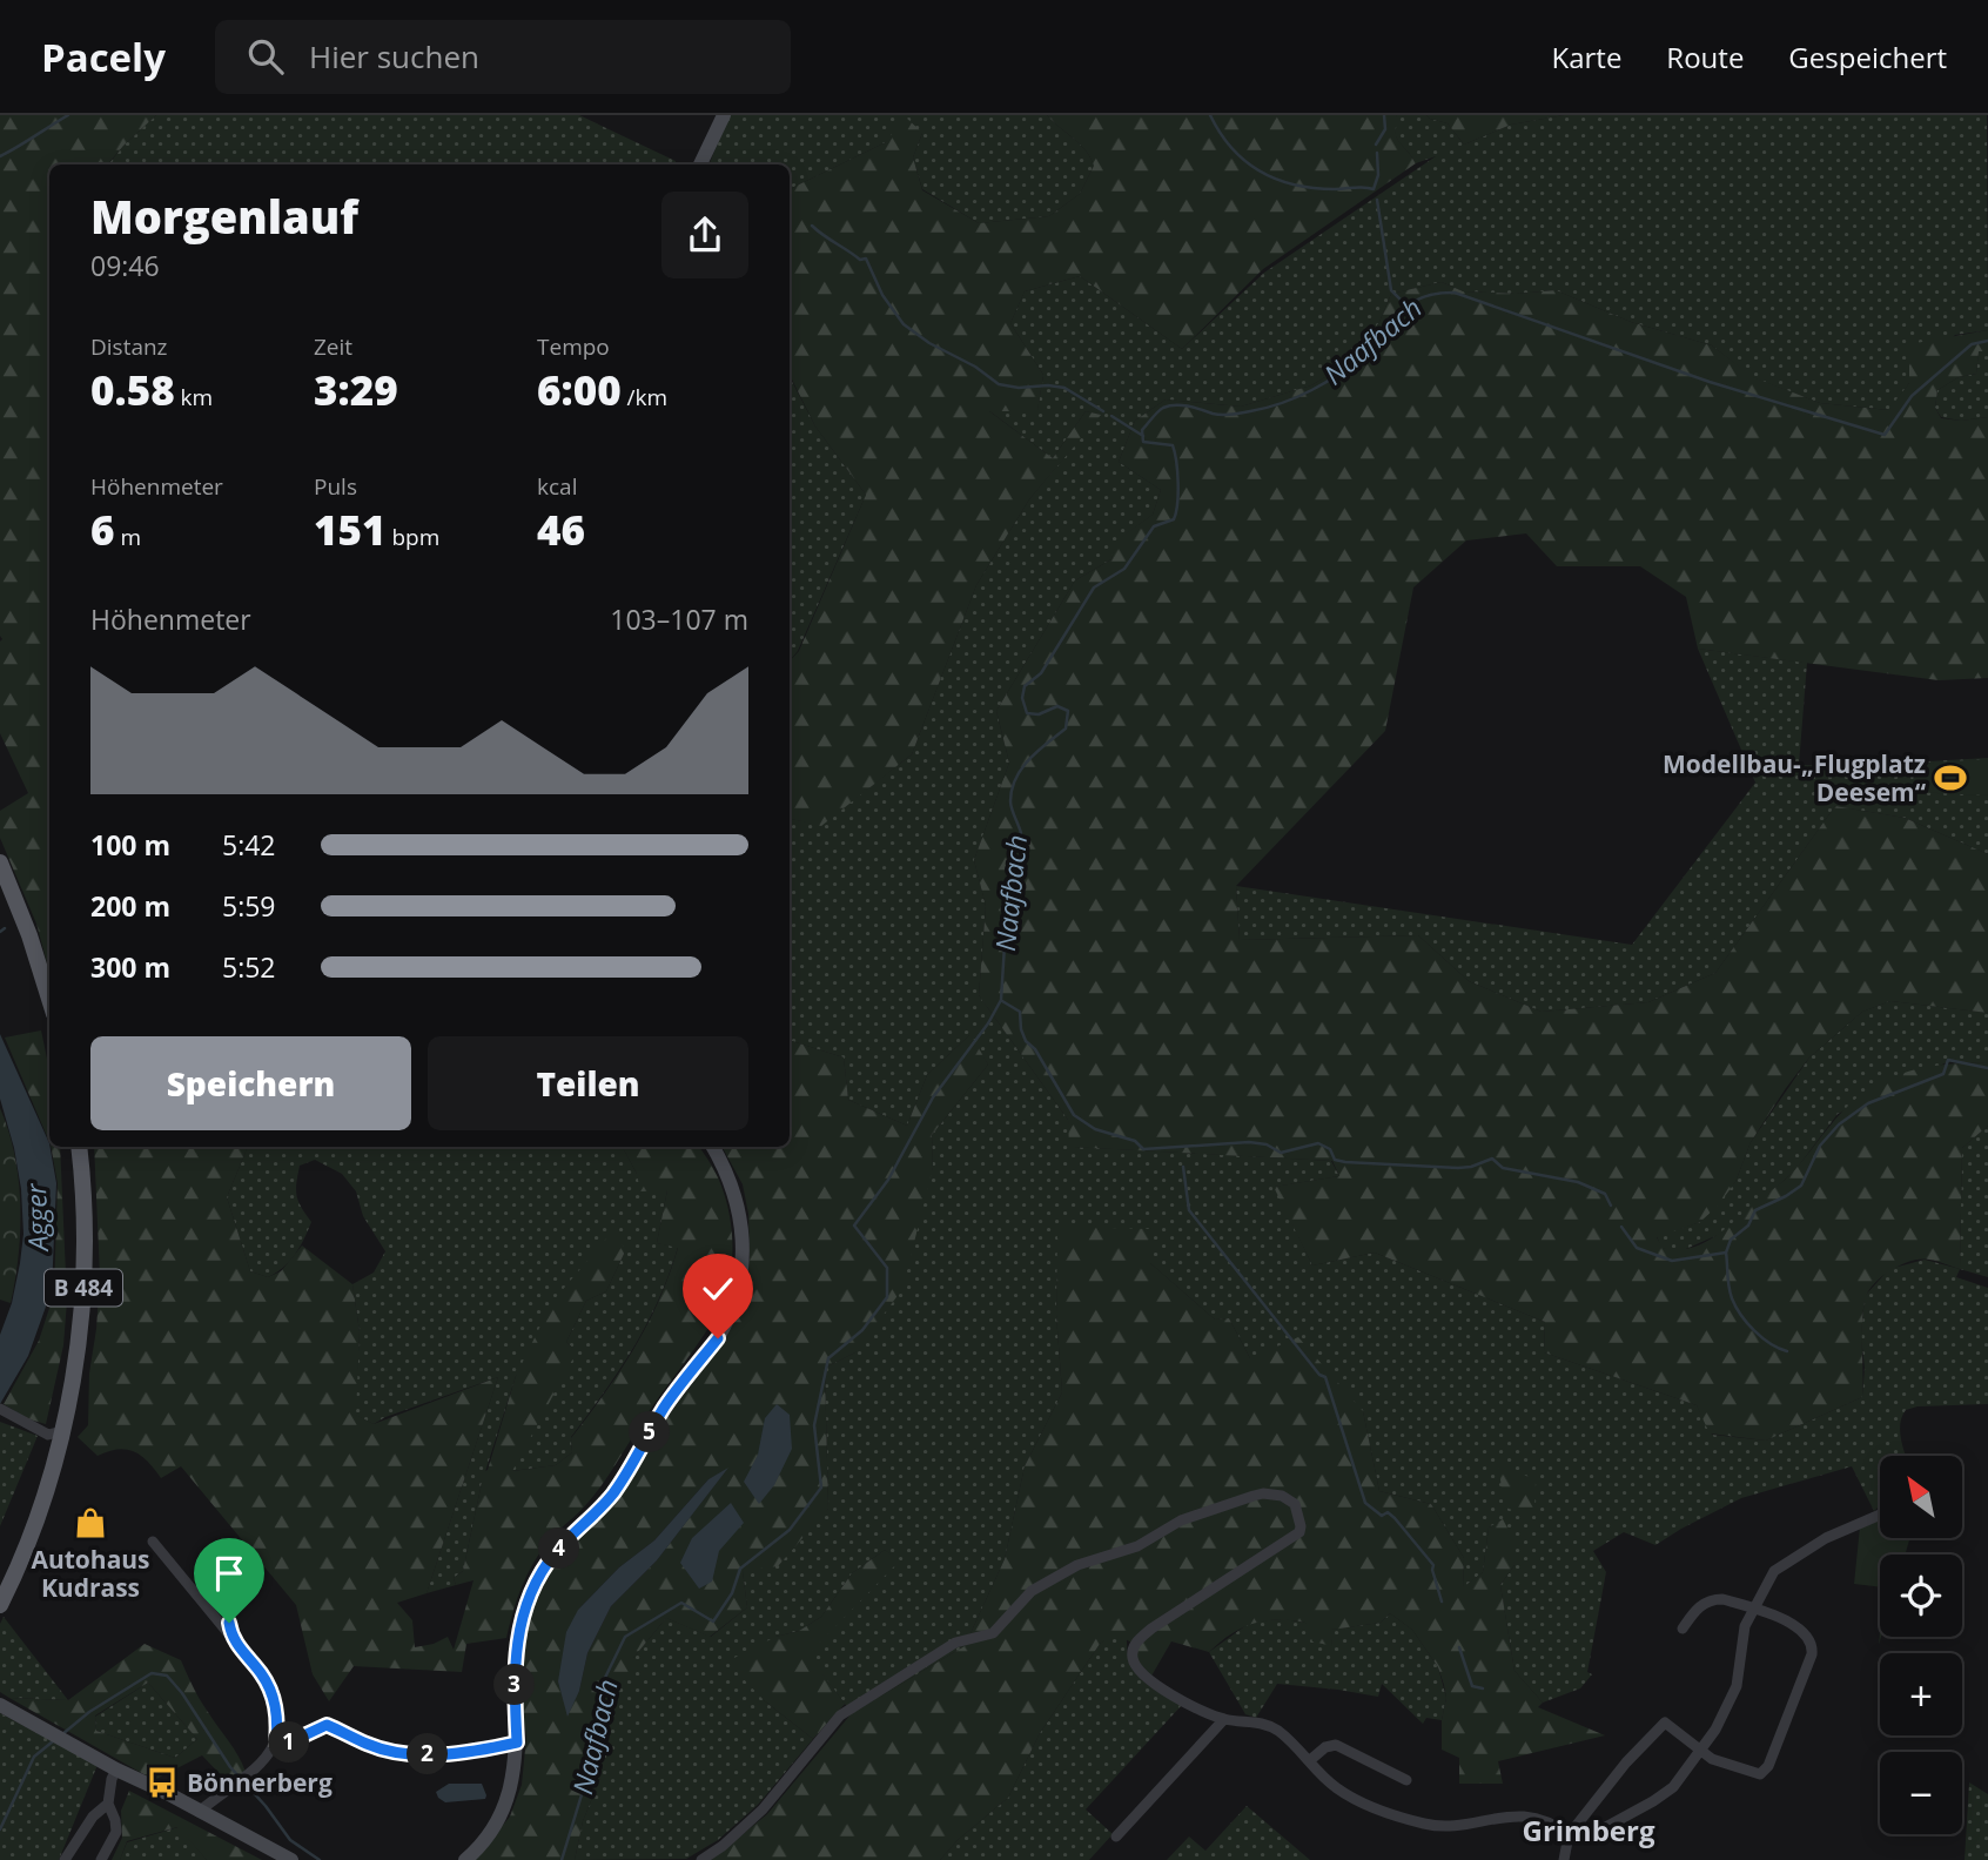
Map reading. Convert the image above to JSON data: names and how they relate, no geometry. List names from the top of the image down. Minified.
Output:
{"streets":{"main road":["B 484"]},"districts":["Grimberg"],"water":["Naafbach","Agger"],"places":{"sports":["Modellbau-„Flugplatz Deesem“"],"shop":["Autohaus Kudrass"],"bus stop":["Bönnerberg"]},"north":"top left","page":{"header":"Pacely","search":"Hier suchen","nav":["Karte","Route","Gespeichert"],"heading":["Morgenlauf","09:46"],"stats":[["Distanz","0.58 km"],["Zeit","3:29"],["Tempo","6:00 /km"],["Höhenmeter","6 m"],["Puls","151 bpm"],["kcal","46"]],"chart":["Höhenmeter","103–107 m"],"list":[{"name":"100 m","note":"5:42"},{"name":"200 m","note":"5:59"},{"name":"300 m","note":"5:52"}],"buttons":["Speichern","Teilen"],"pins":["5","4","3","1","2"],"map_buttons":["+","−"]}}
